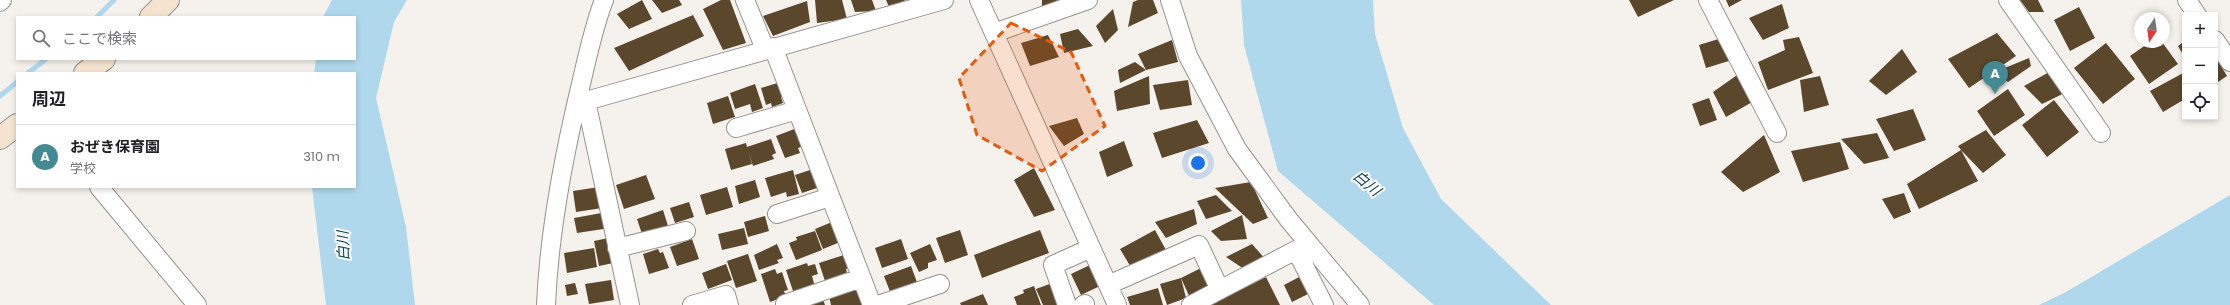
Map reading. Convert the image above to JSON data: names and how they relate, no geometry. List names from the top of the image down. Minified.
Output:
{"water":["白川"],"north":"bottom","page":{"map_buttons":["+","−"],"search":"ここで検索","pins":"A","heading":"周辺","list":[{"mark":"A","name":"おぜき保育園","note":"学校","value":"310 m"}]}}
